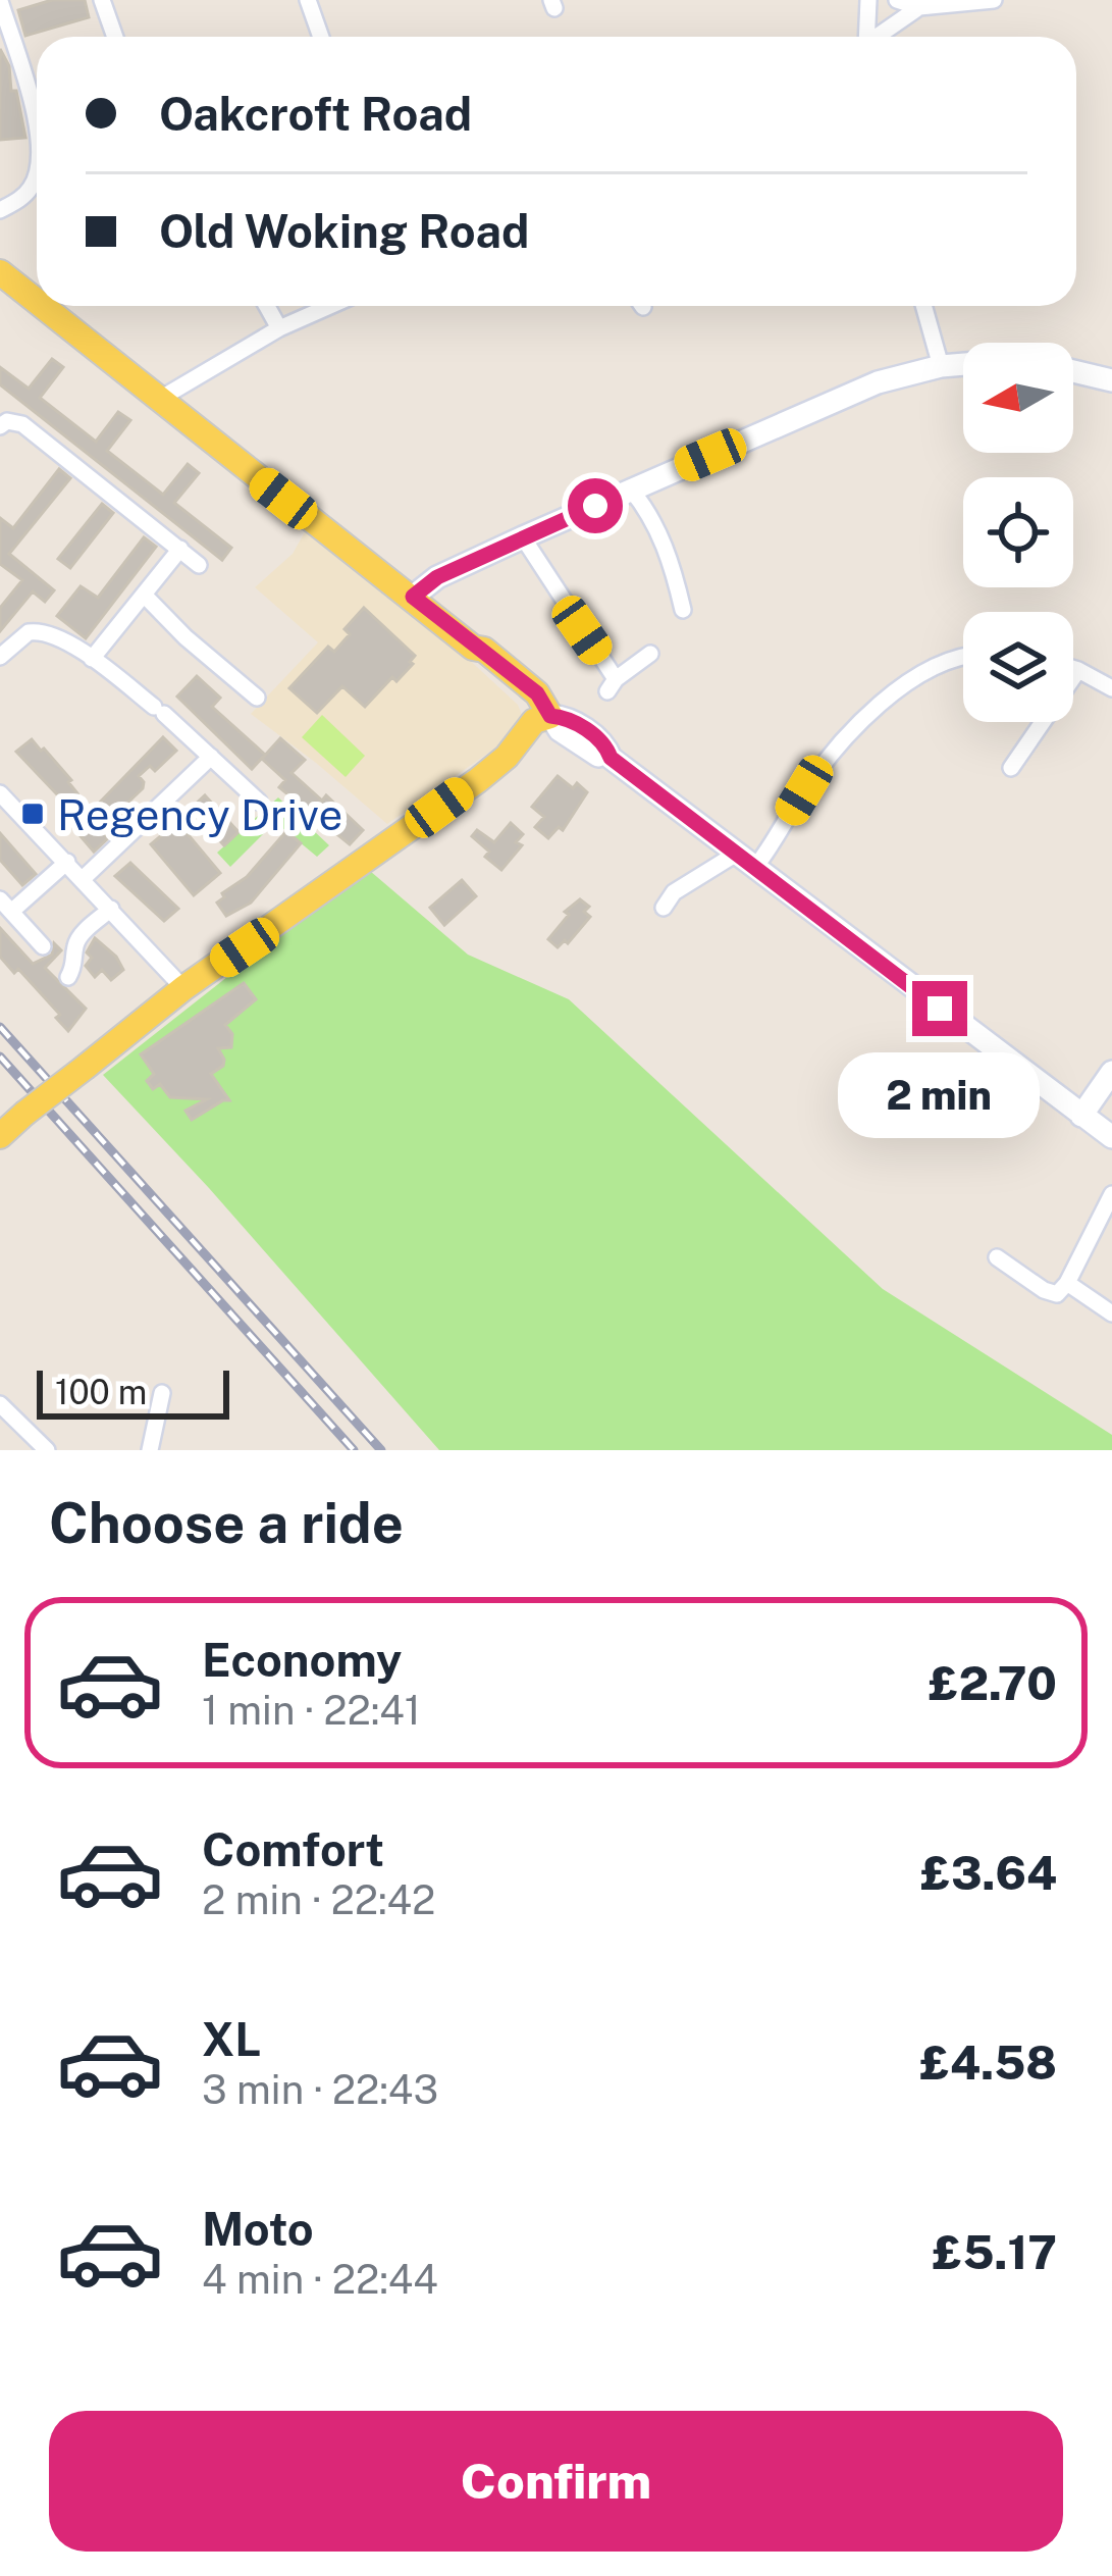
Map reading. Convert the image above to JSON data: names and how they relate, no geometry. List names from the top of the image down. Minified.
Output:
{"places":{"transit":["Regency Drive"]},"scale_bar":"100 m","north":"left","page":{"banner":["Oakcroft Road","Old Woking Road"],"bubble":"2 min","scale":"100 m","heading":"Choose a ride","list":[{"name":"Economy","note":"1 min · 22:41","value":"£2.70"},{"name":"Comfort","note":"2 min · 22:42","value":"£3.64"},{"name":"XL","note":"3 min · 22:43","value":"£4.58"},{"name":"Moto","note":"4 min · 22:44","value":"£5.17"}],"buttons":"Confirm"}}
